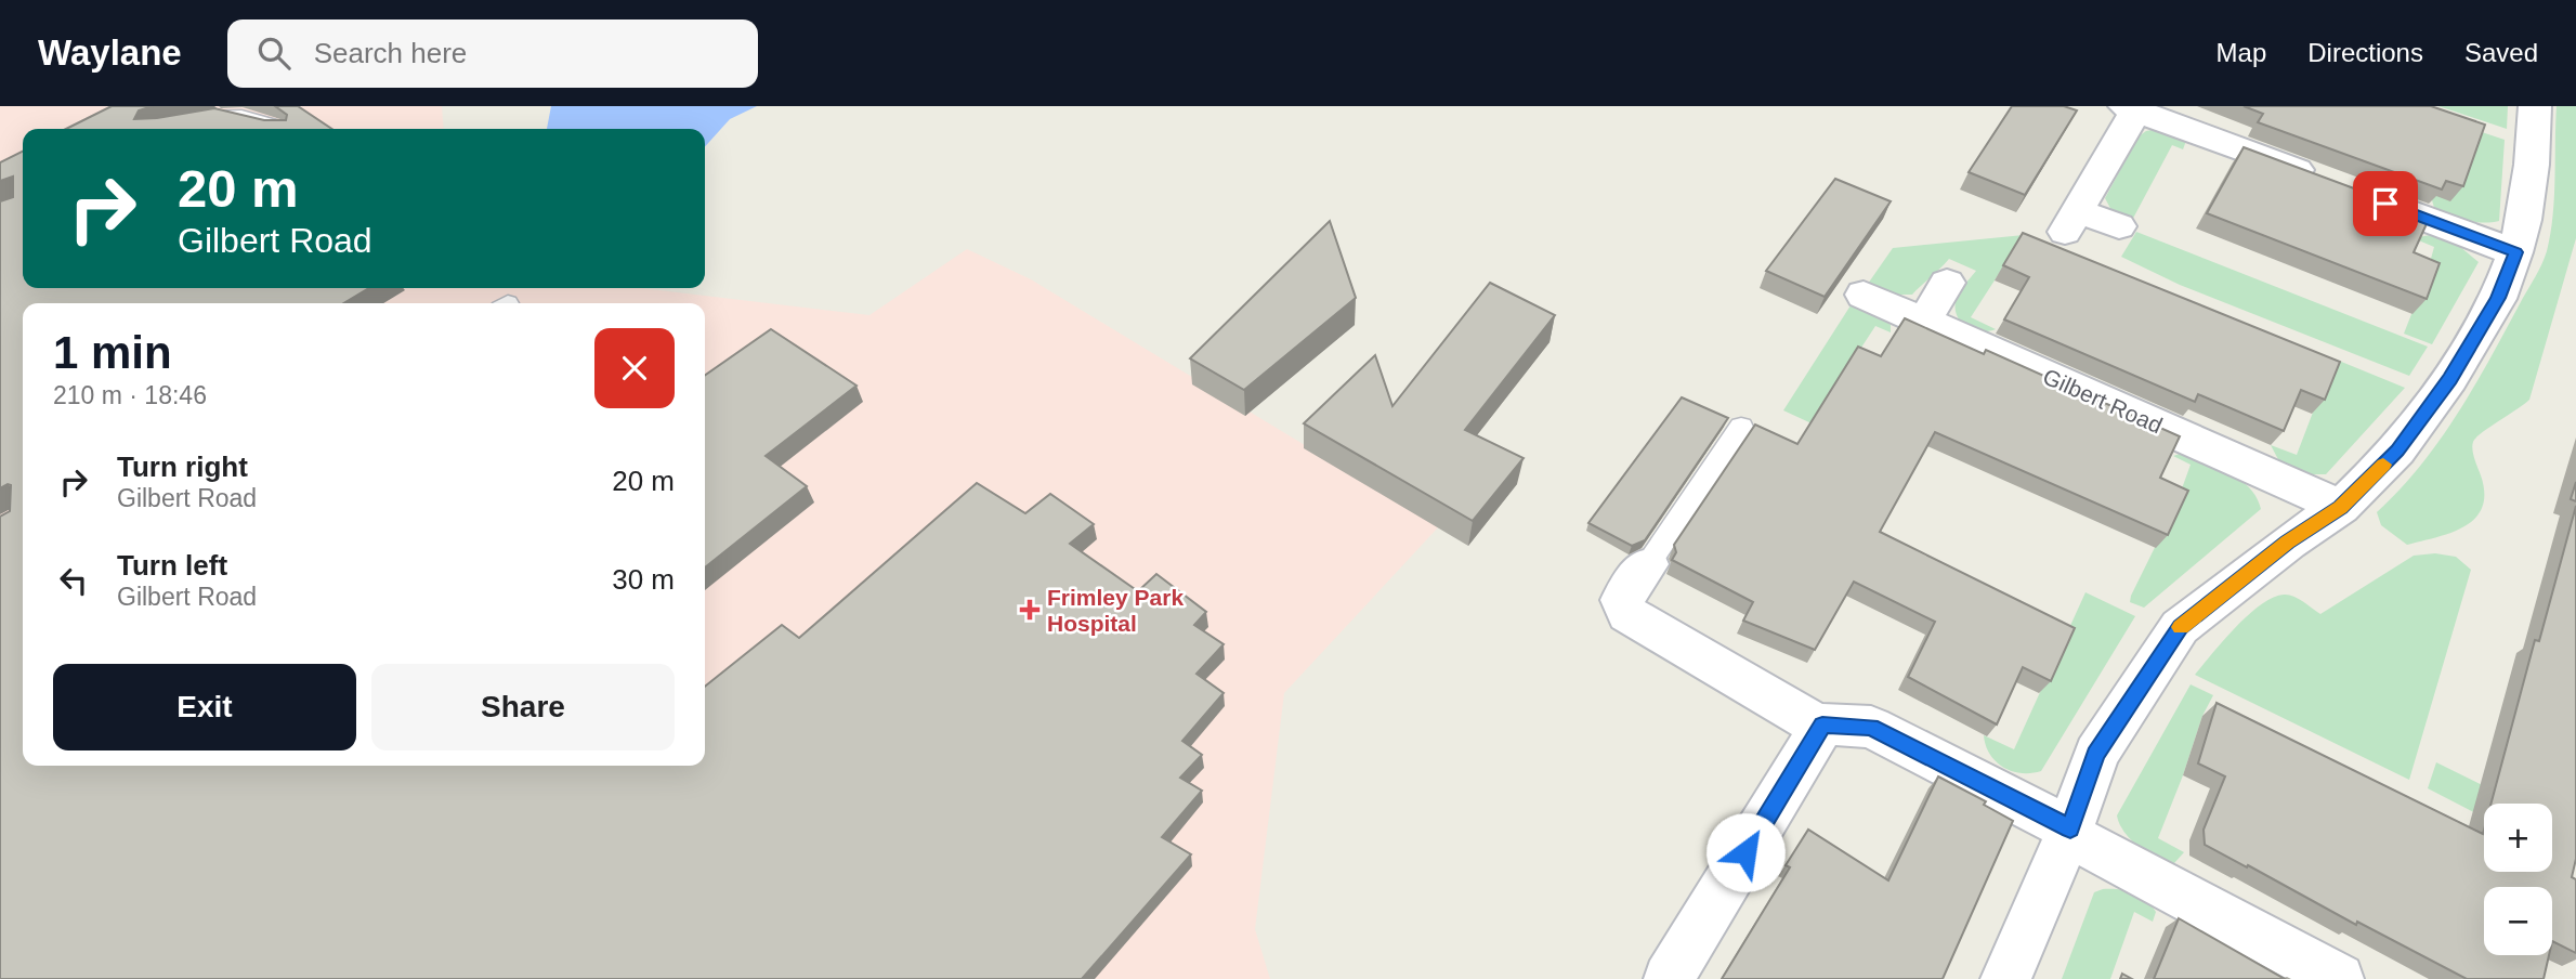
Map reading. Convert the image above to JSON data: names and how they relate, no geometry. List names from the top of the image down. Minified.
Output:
{"streets":{"street":["Gilbert Road"]},"places":{"health":["Frimley Park Hospital"]},"page":{"header":"Waylane","search":"Search here","nav":["Map","Directions","Saved"],"turn":["20 m","Gilbert Road"],"heading":["1 min","210 m · 18:46"],"list":[{"name":"Turn right","note":"Gilbert Road","value":"20 m"},{"name":"Turn left","note":"Gilbert Road","value":"30 m"}],"buttons":["Exit","Share"],"map_buttons":["+","−"]}}
